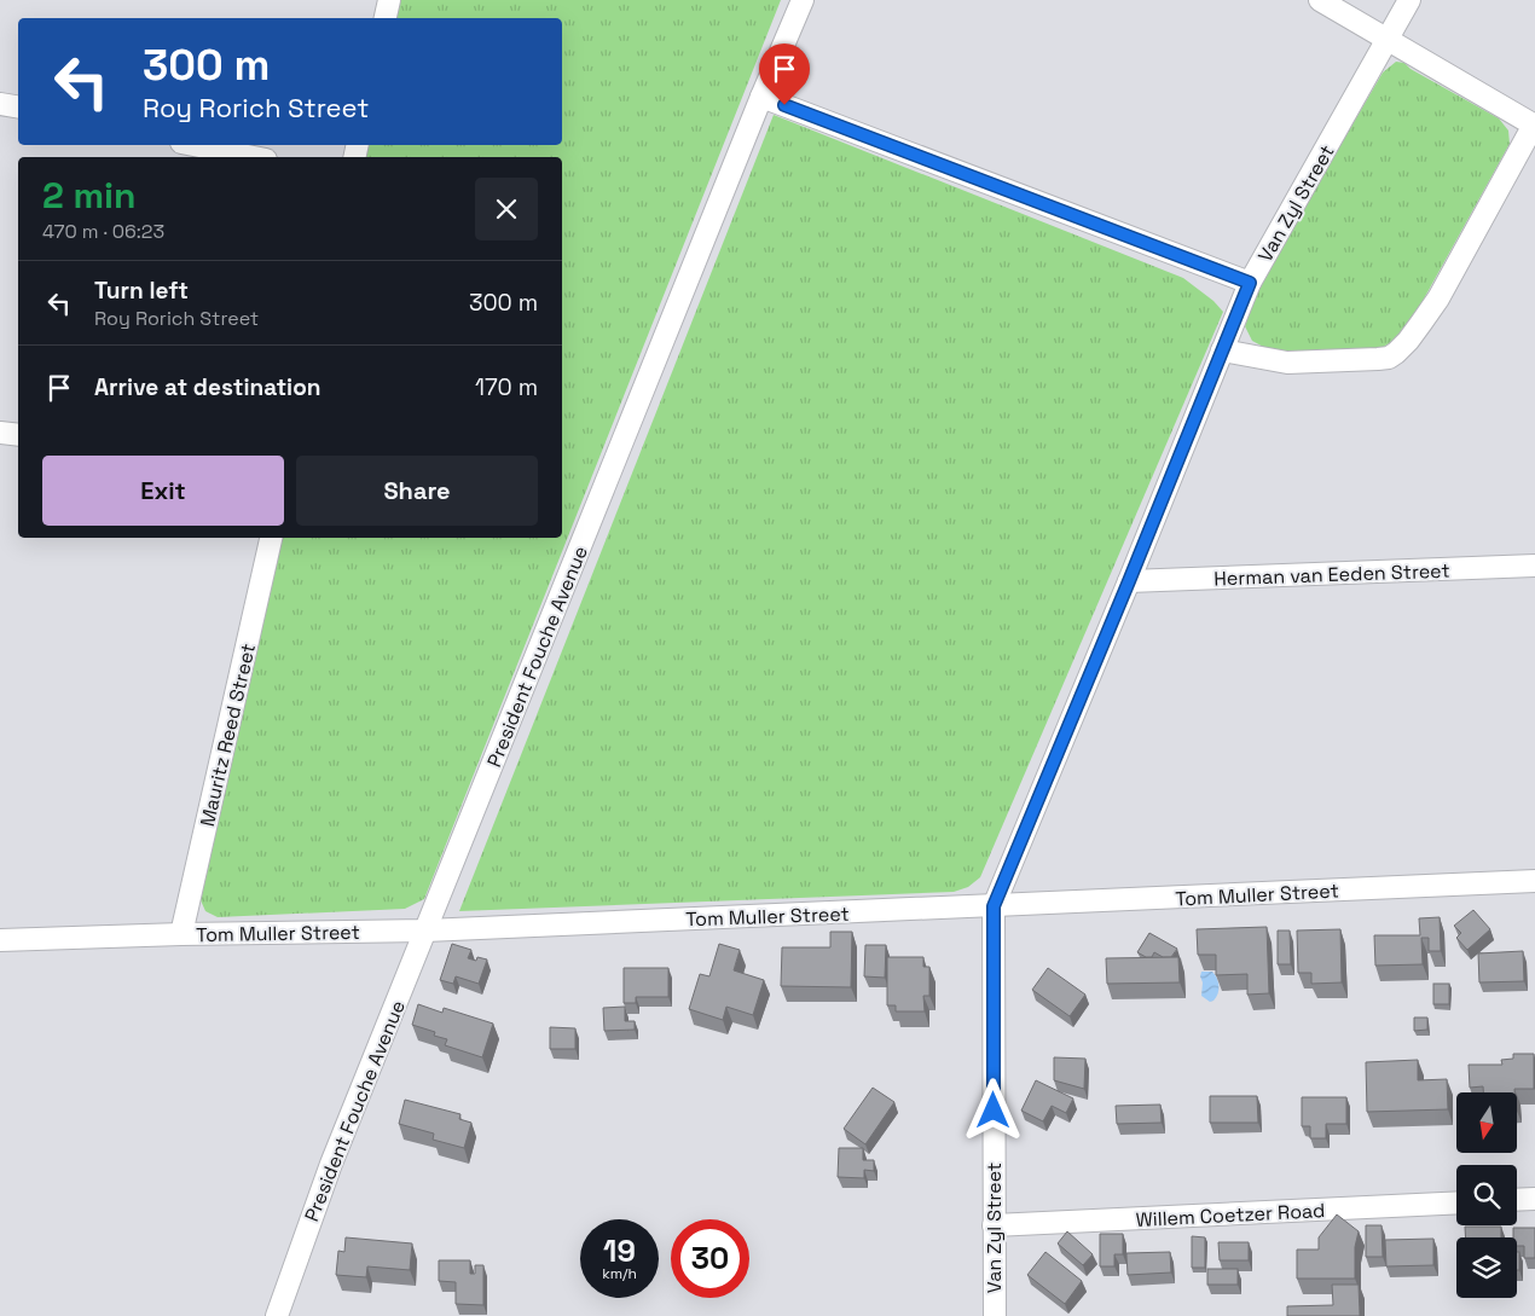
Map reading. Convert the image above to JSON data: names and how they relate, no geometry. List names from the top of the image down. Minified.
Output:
{"streets":{"street":["Van Zyl Street","Herman van Eeden Street","President Fouche Avenue","Mauritz Reed Street","Tom Muller Street","Willem Coetzer Road"]},"crossings":[["Van Zyl Street","Herman van Eeden Street"],["Van Zyl Street","Tom Muller Street"],["Van Zyl Street","Willem Coetzer Road"],["President Fouche Avenue","Tom Muller Street"],["Mauritz Reed Street","Tom Muller Street"]],"north":"bottom","page":{"turn":["300 m","Roy Rorich Street"],"heading":["2 min","470 m · 06:23"],"list":[{"name":"Turn left","note":"Roy Rorich Street","value":"300 m"},{"name":"Arrive at destination","value":"170 m"}],"buttons":["Exit","Share"],"speed":"19 km/h","limit":"30"}}
